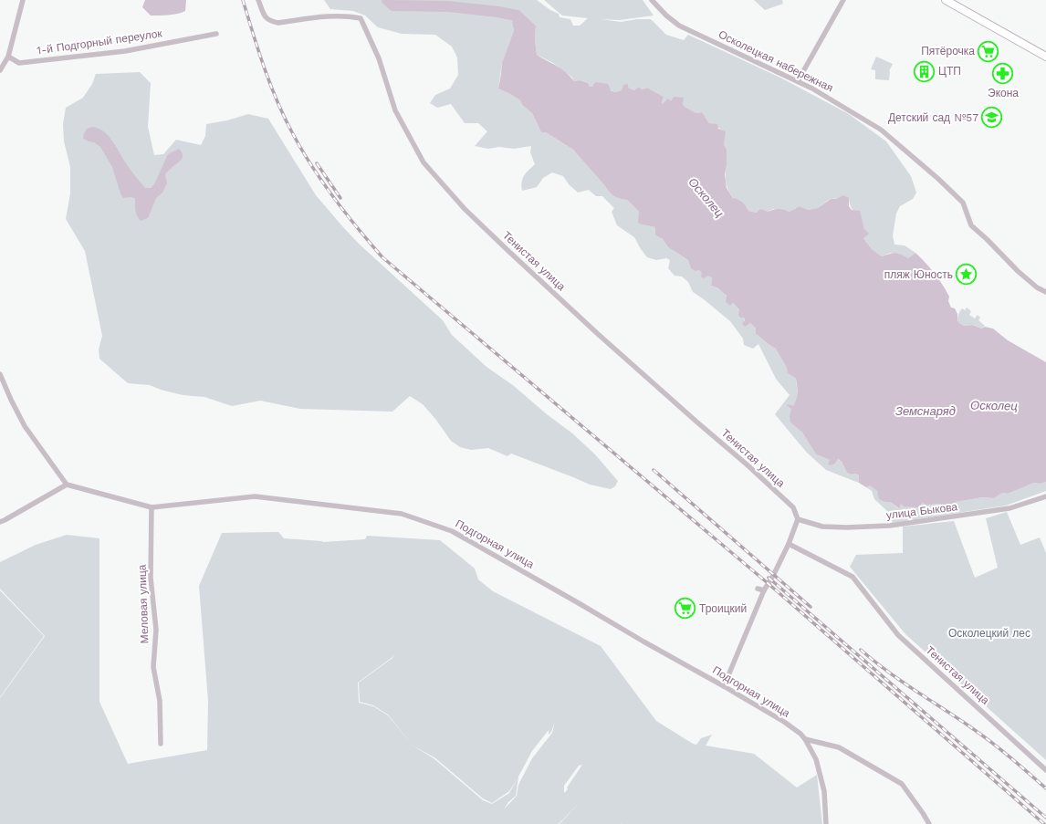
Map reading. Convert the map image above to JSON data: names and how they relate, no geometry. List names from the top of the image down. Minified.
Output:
{"streets":{"street":["1-й Подгорный переулок","Осколецкая набережная","Тенистая улица","улица Быкова","Подгорная улица","Меловая улица"]},"crossings":[["Тенистая улица","улица Быкова"],["Подгорная улица","Меловая улица"]],"water":["Осколец","Земснаряд"],"parks":["Осколецкий лес"],"places":{"supermarket":["Пятёрочка","Троицкий"],"building":["ЦТП"],"pharmacy":["Экона"],"school or university":["Детский сад №57"],"place":["пляж Юность"]}}
